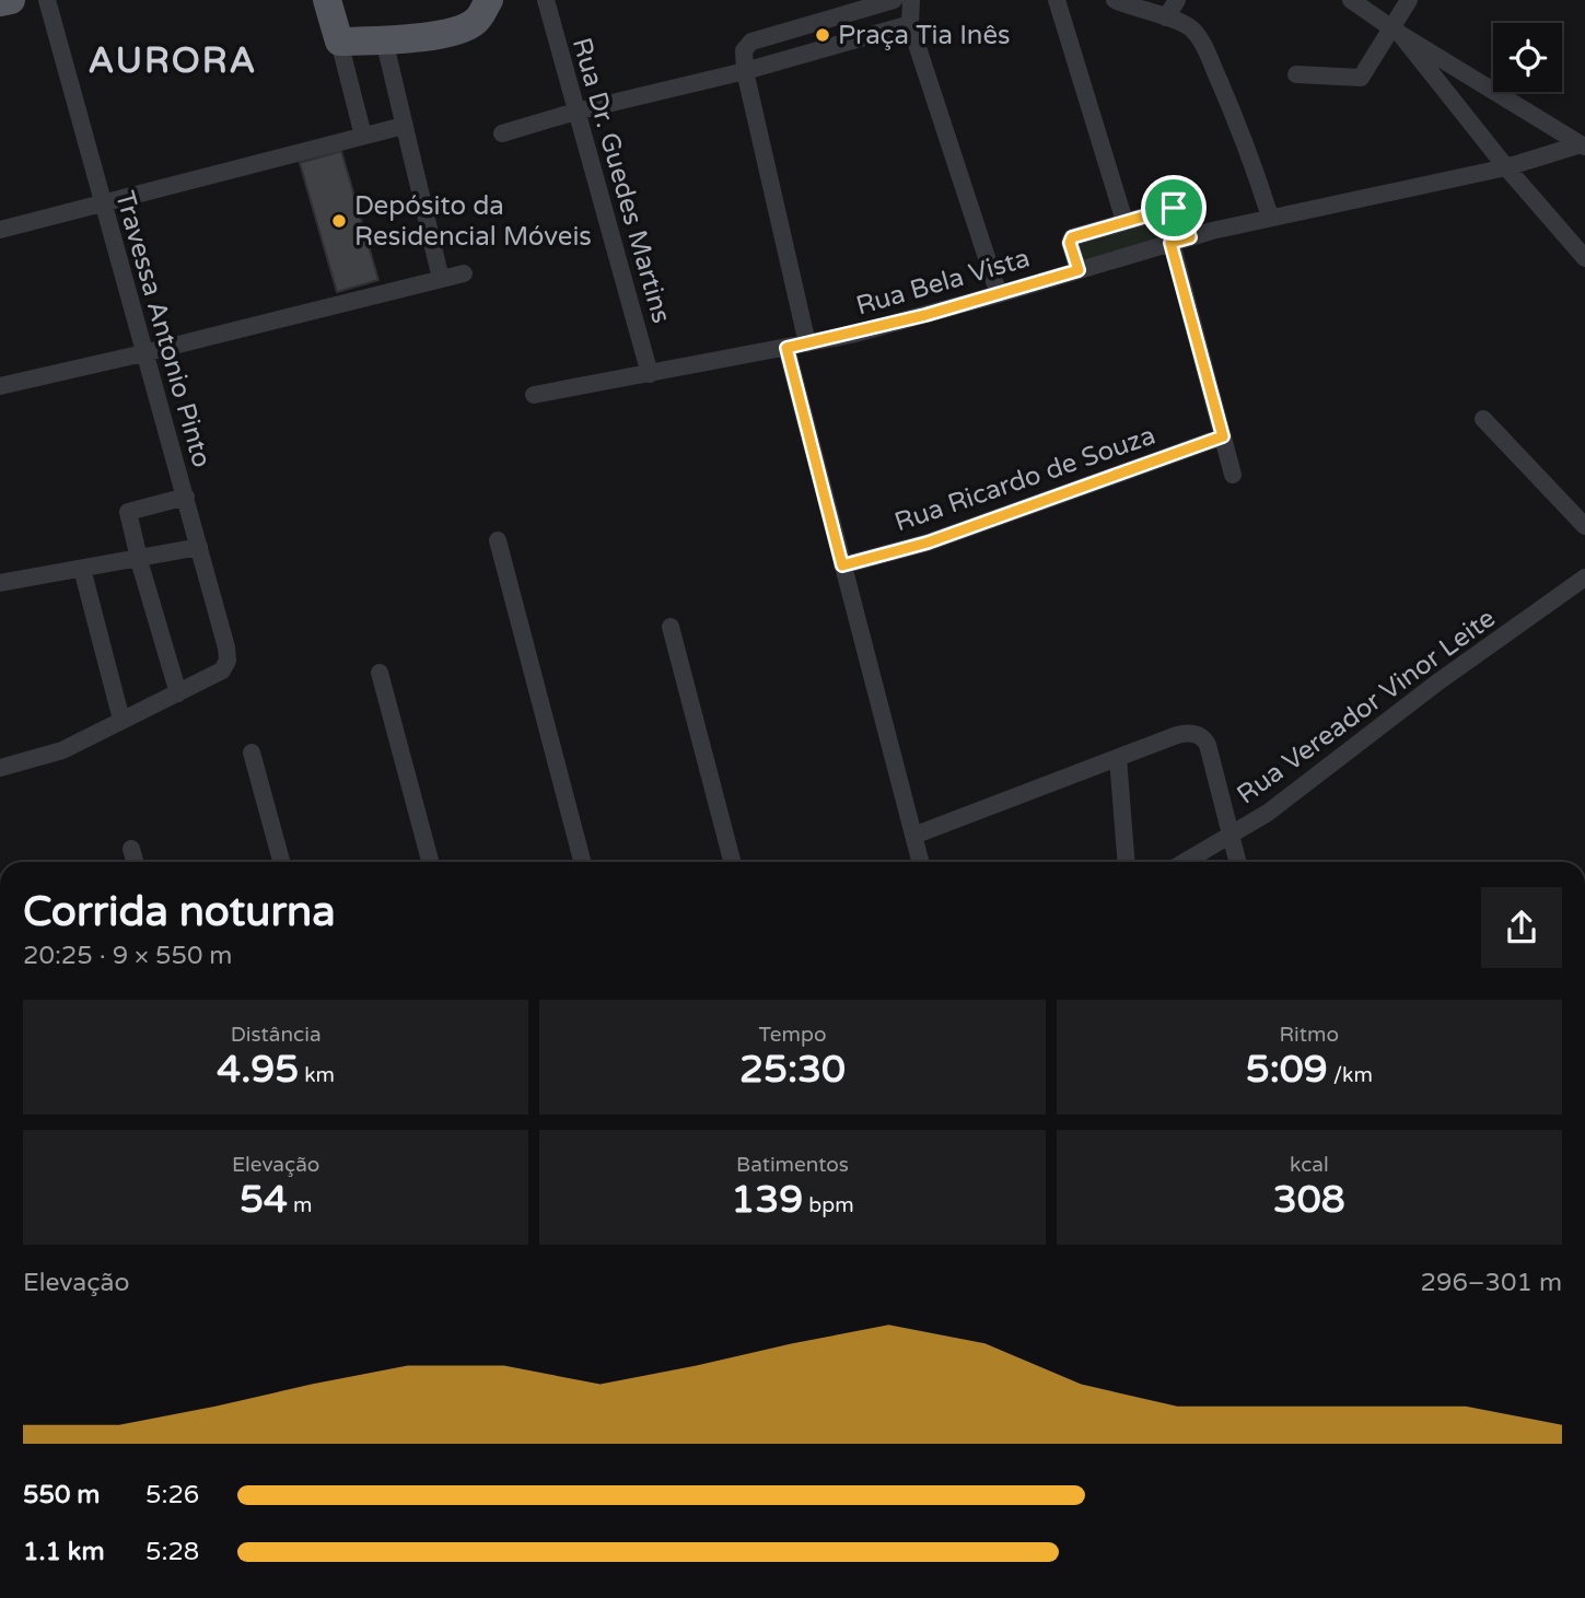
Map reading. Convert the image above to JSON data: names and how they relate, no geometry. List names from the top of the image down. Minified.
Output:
{"streets":{"street":["Rua Dr. Guedes Martins","Rua Bela Vista","Travessa Antonio Pinto","Rua Ricardo de Souza","Rua Vereador Vinor Leite"]},"crossings":[["Rua Dr. Guedes Martins","Rua Bela Vista"]],"districts":["AURORA"],"places":["Praça Tia Inês","Depósito da Residencial Móveis"],"page":{"heading":["Corrida noturna","20:25 · 9 × 550 m"],"stats":[["Distância","4.95 km"],["Tempo","25:30"],["Ritmo","5:09 /km"],["Elevação","54 m"],["Batimentos","139 bpm"],["kcal","308"]],"chart":["Elevação","296–301 m"],"list":[{"name":"550 m","note":"5:26"},{"name":"1.1 km","note":"5:28"}]}}
